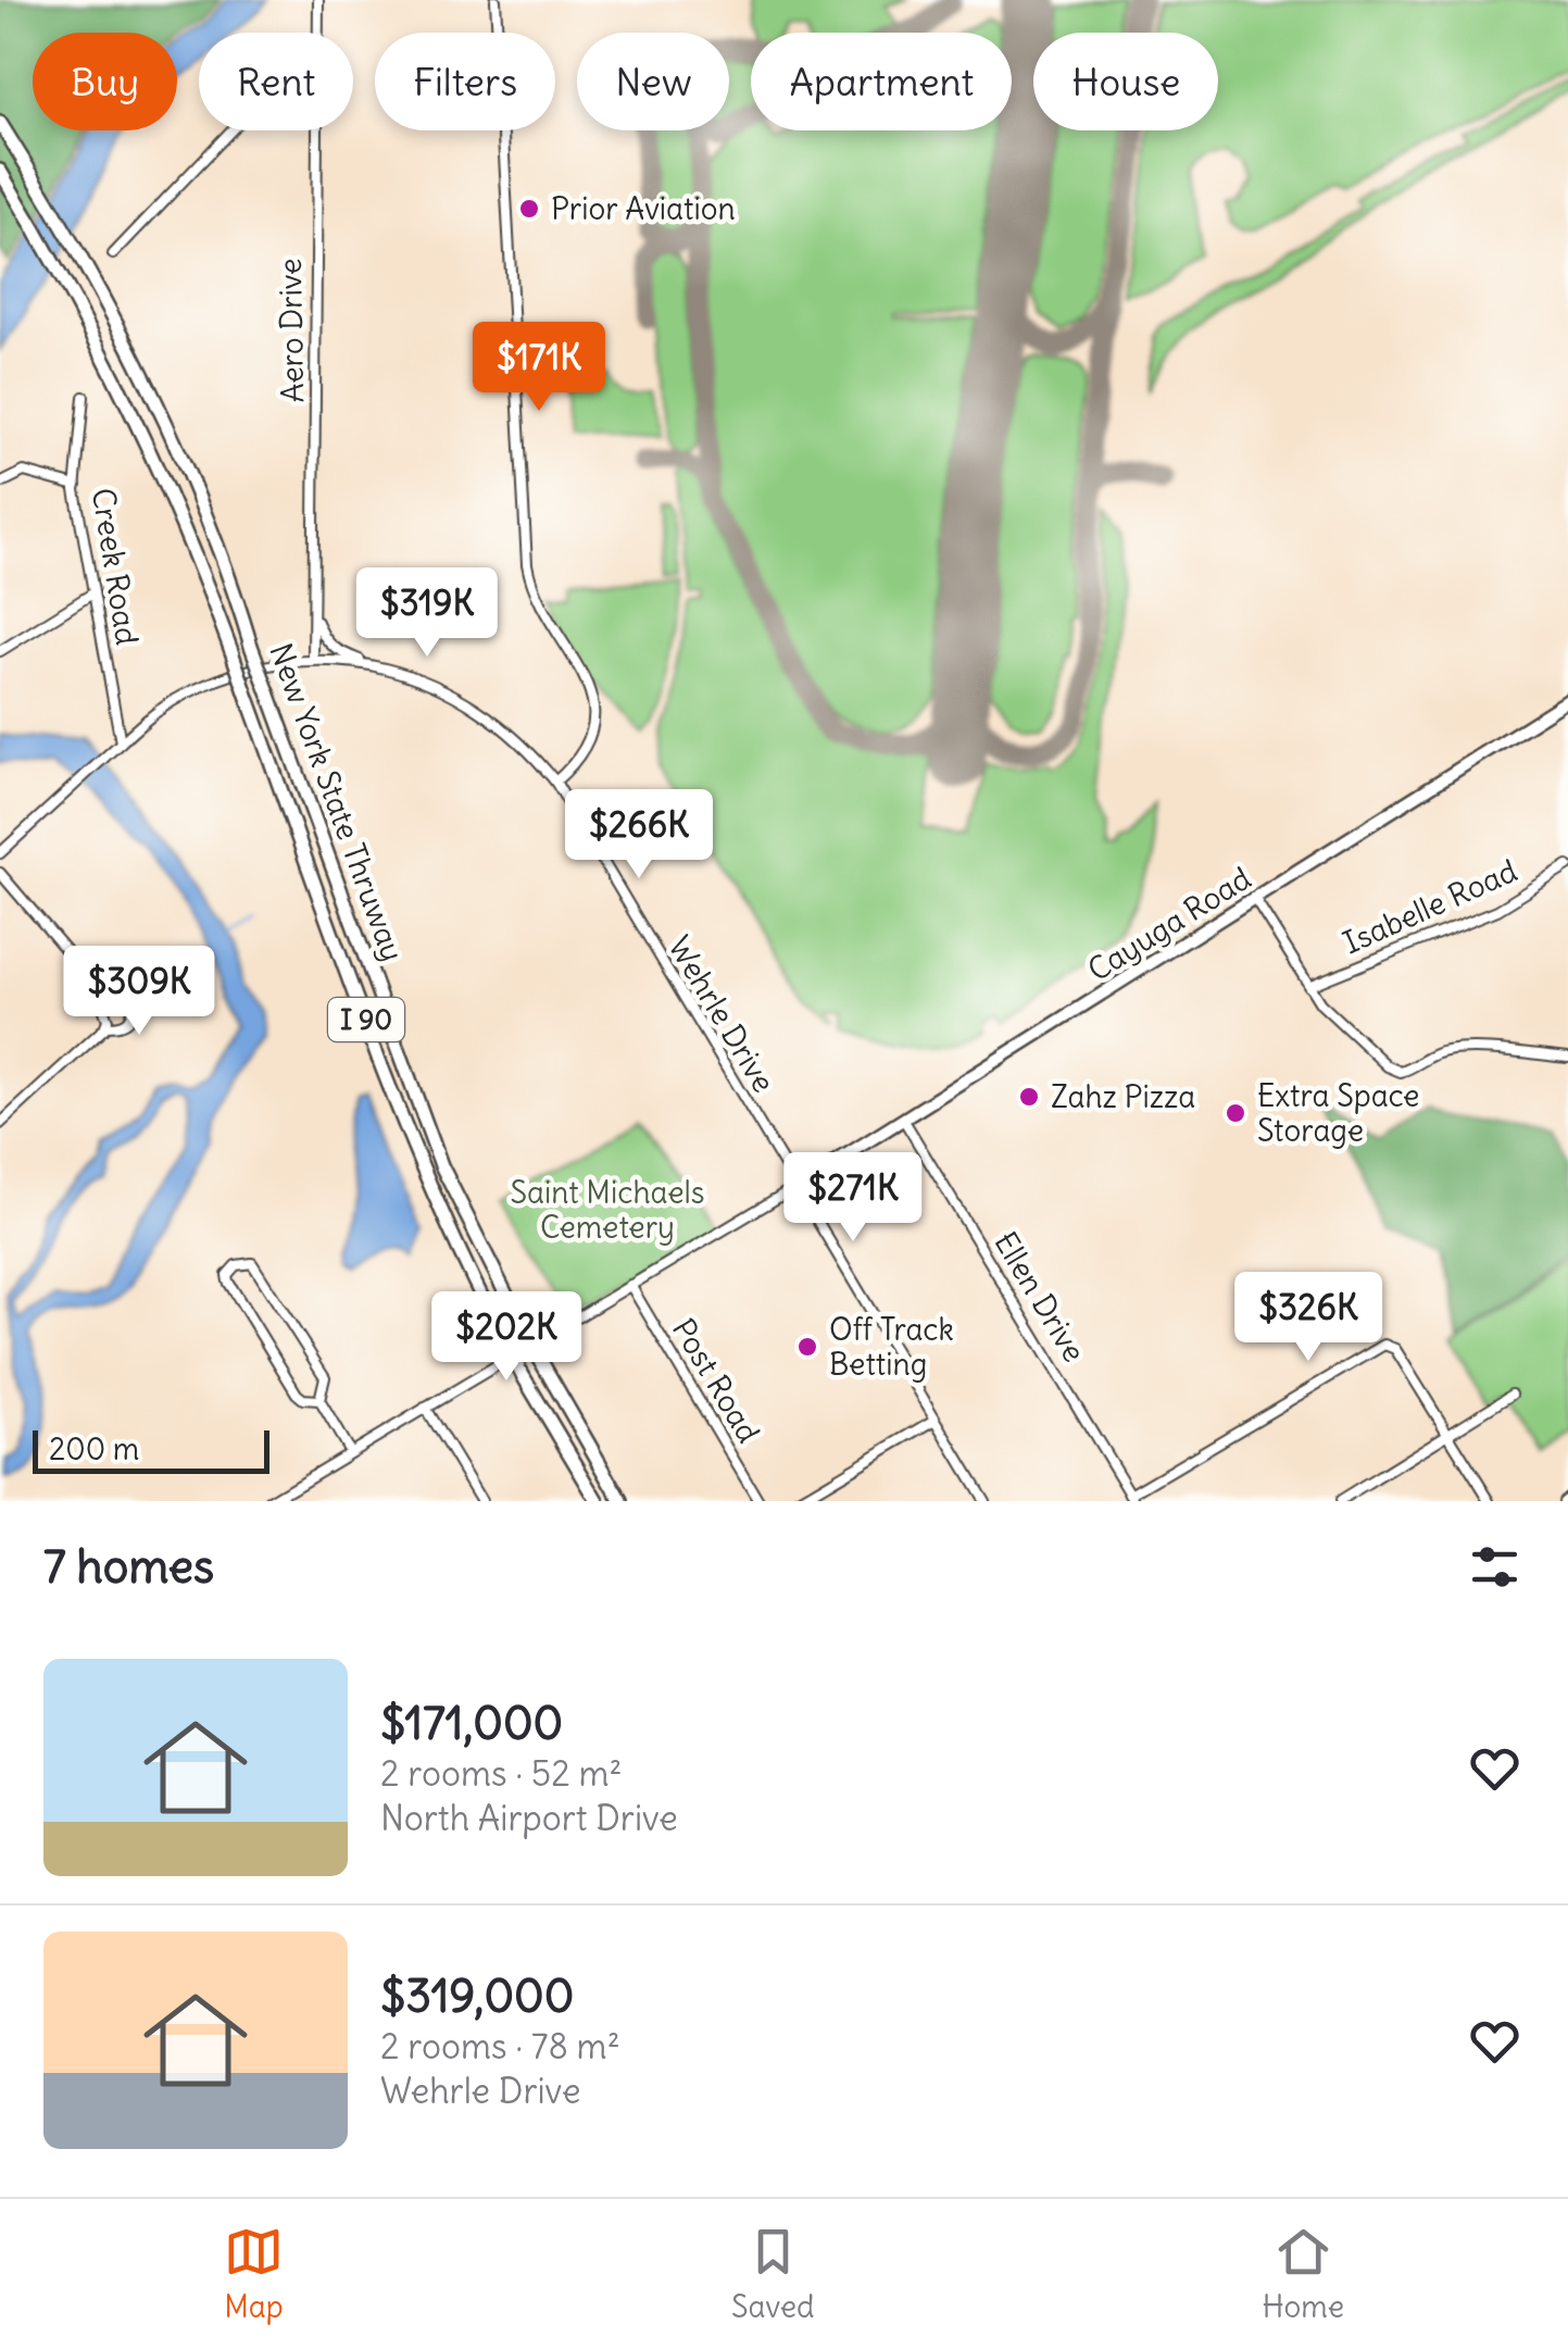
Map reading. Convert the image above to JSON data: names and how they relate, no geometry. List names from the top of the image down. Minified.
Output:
{"streets":{"highway":["New York State Thruway","I 90"],"main road":["Cayuga Road"],"street":["Aero Drive","Creek Road","Isabelle Road","Wehrle Drive","Ellen Drive","Post Road"]},"crossings":[["Aero Drive","Wehrle Drive"],["Creek Road","Wehrle Drive"],["Cayuga Road","Wehrle Drive"],["Cayuga Road","Ellen Drive"]],"parks":["Saint Michaels Cemetery"],"places":["Prior Aviation","Zahz Pizza","Extra Space Storage","Off Track Betting"],"scale_bar":"200 m","page":{"chip":["Buy","Rent","Filters","New","Apartment","House"],"price":["$171K","$319K","$266K","$309K","$271K","$326K","$202K"],"scale":"200 m","heading":"7 homes","list":[{"name":"$171,000","note":"2 rooms · 52 m² · North Airport Drive"},{"name":"$319,000","note":"2 rooms · 78 m² · Wehrle Drive"}],"tabs":["Map","Saved","Home"]}}
